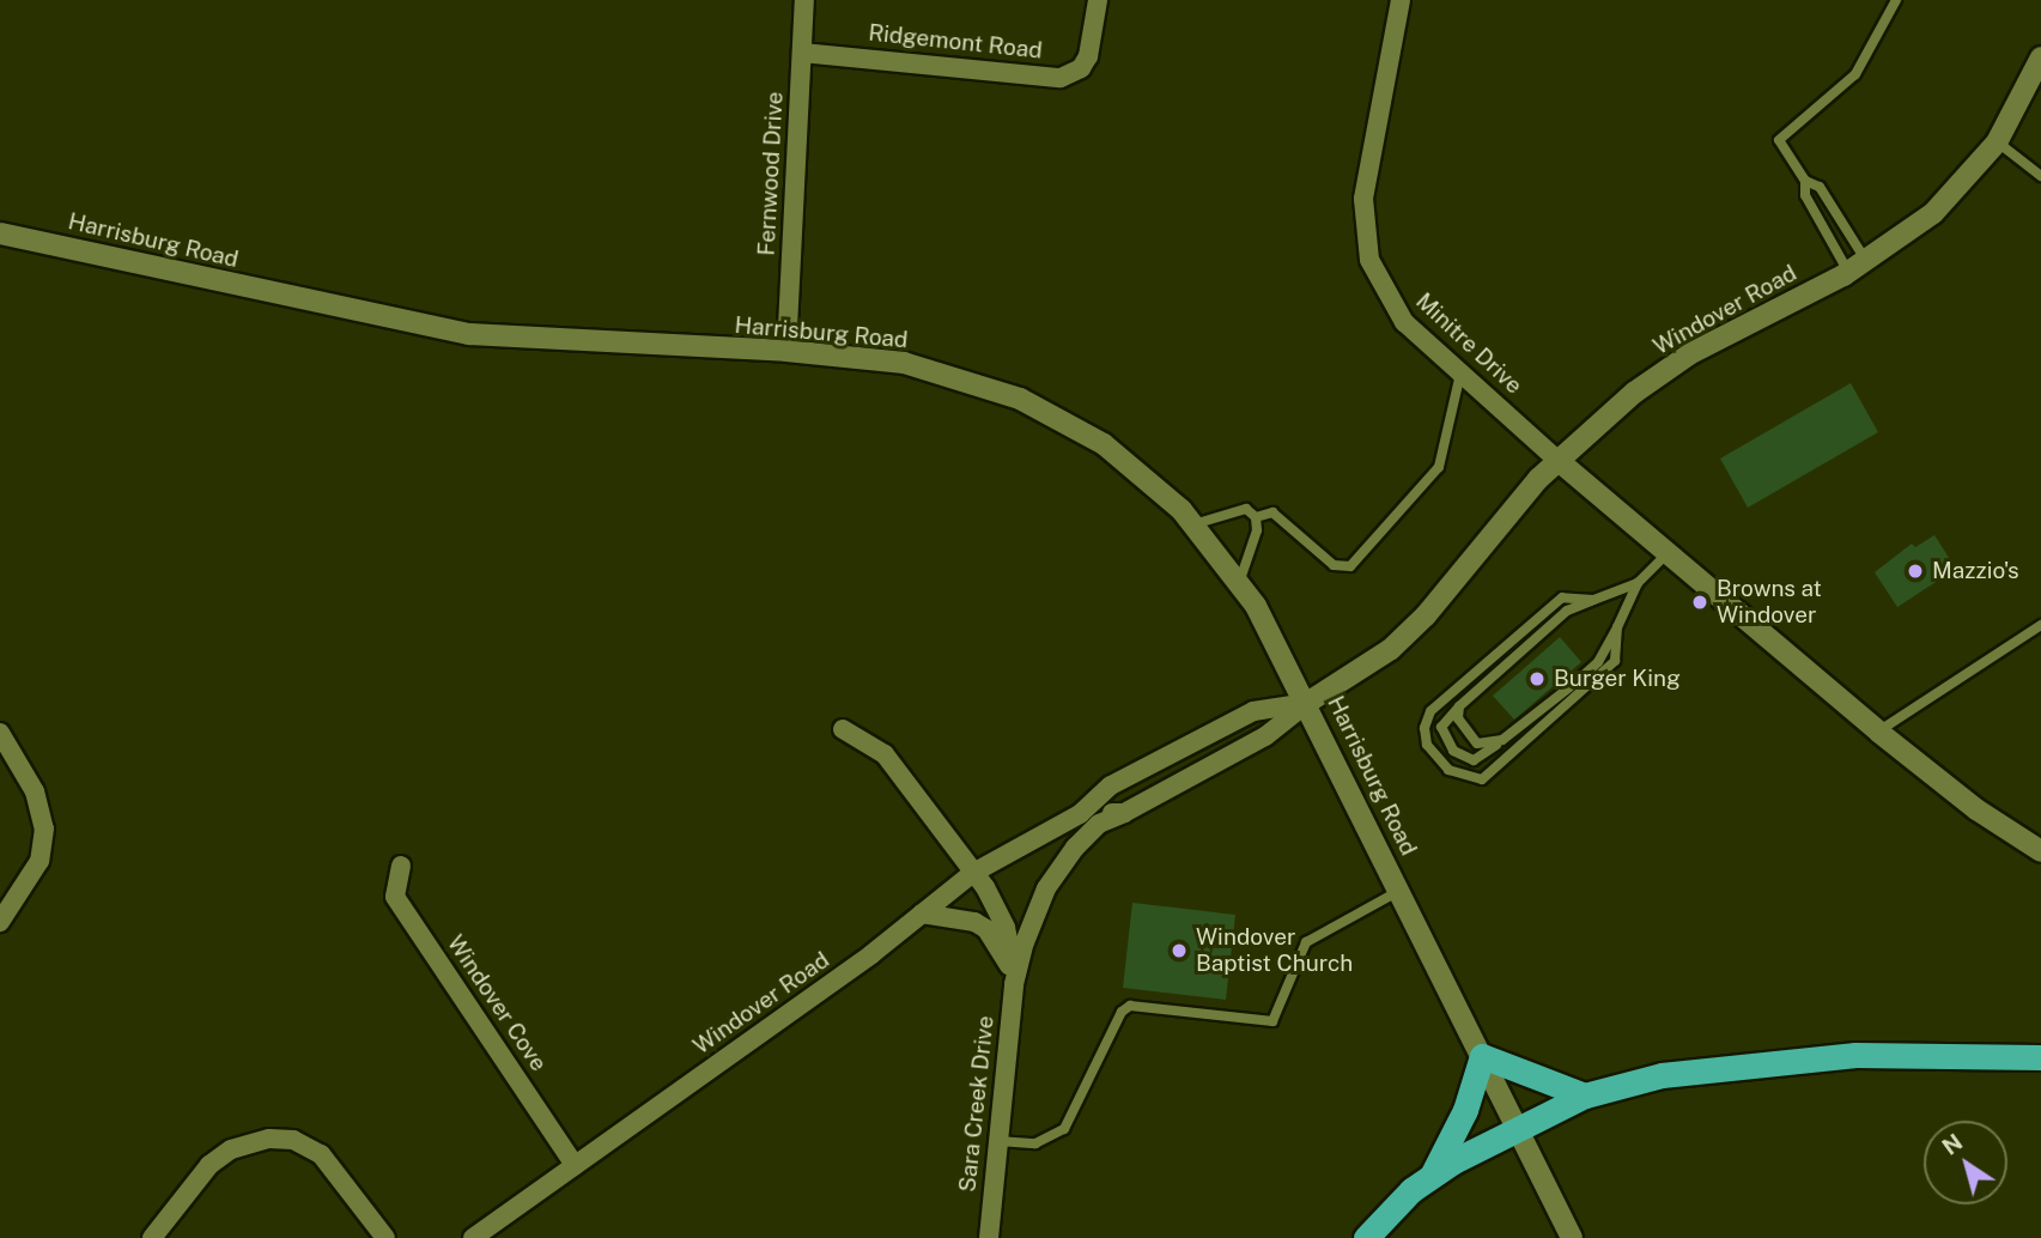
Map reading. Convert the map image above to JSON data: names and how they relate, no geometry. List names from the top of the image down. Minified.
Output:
{"streets":{"main road":["Harrisburg Road","Windover Road"],"street":["Ridgemont Road","Fernwood Drive","Minitre Drive","Windover Cove","Sara Creek Drive"]},"crossings":[["Ridgemont Road","Fernwood Drive"],["Fernwood Drive","Harrisburg Road"],["Harrisburg Road","Windover Road"],["Windover Road","Minitre Drive"],["Windover Road","Windover Cove"],["Windover Road","Sara Creek Drive"]],"places":["Mazzio's","Browns at Windover","Burger King","Windover Baptist Church"],"north":"top left"}
